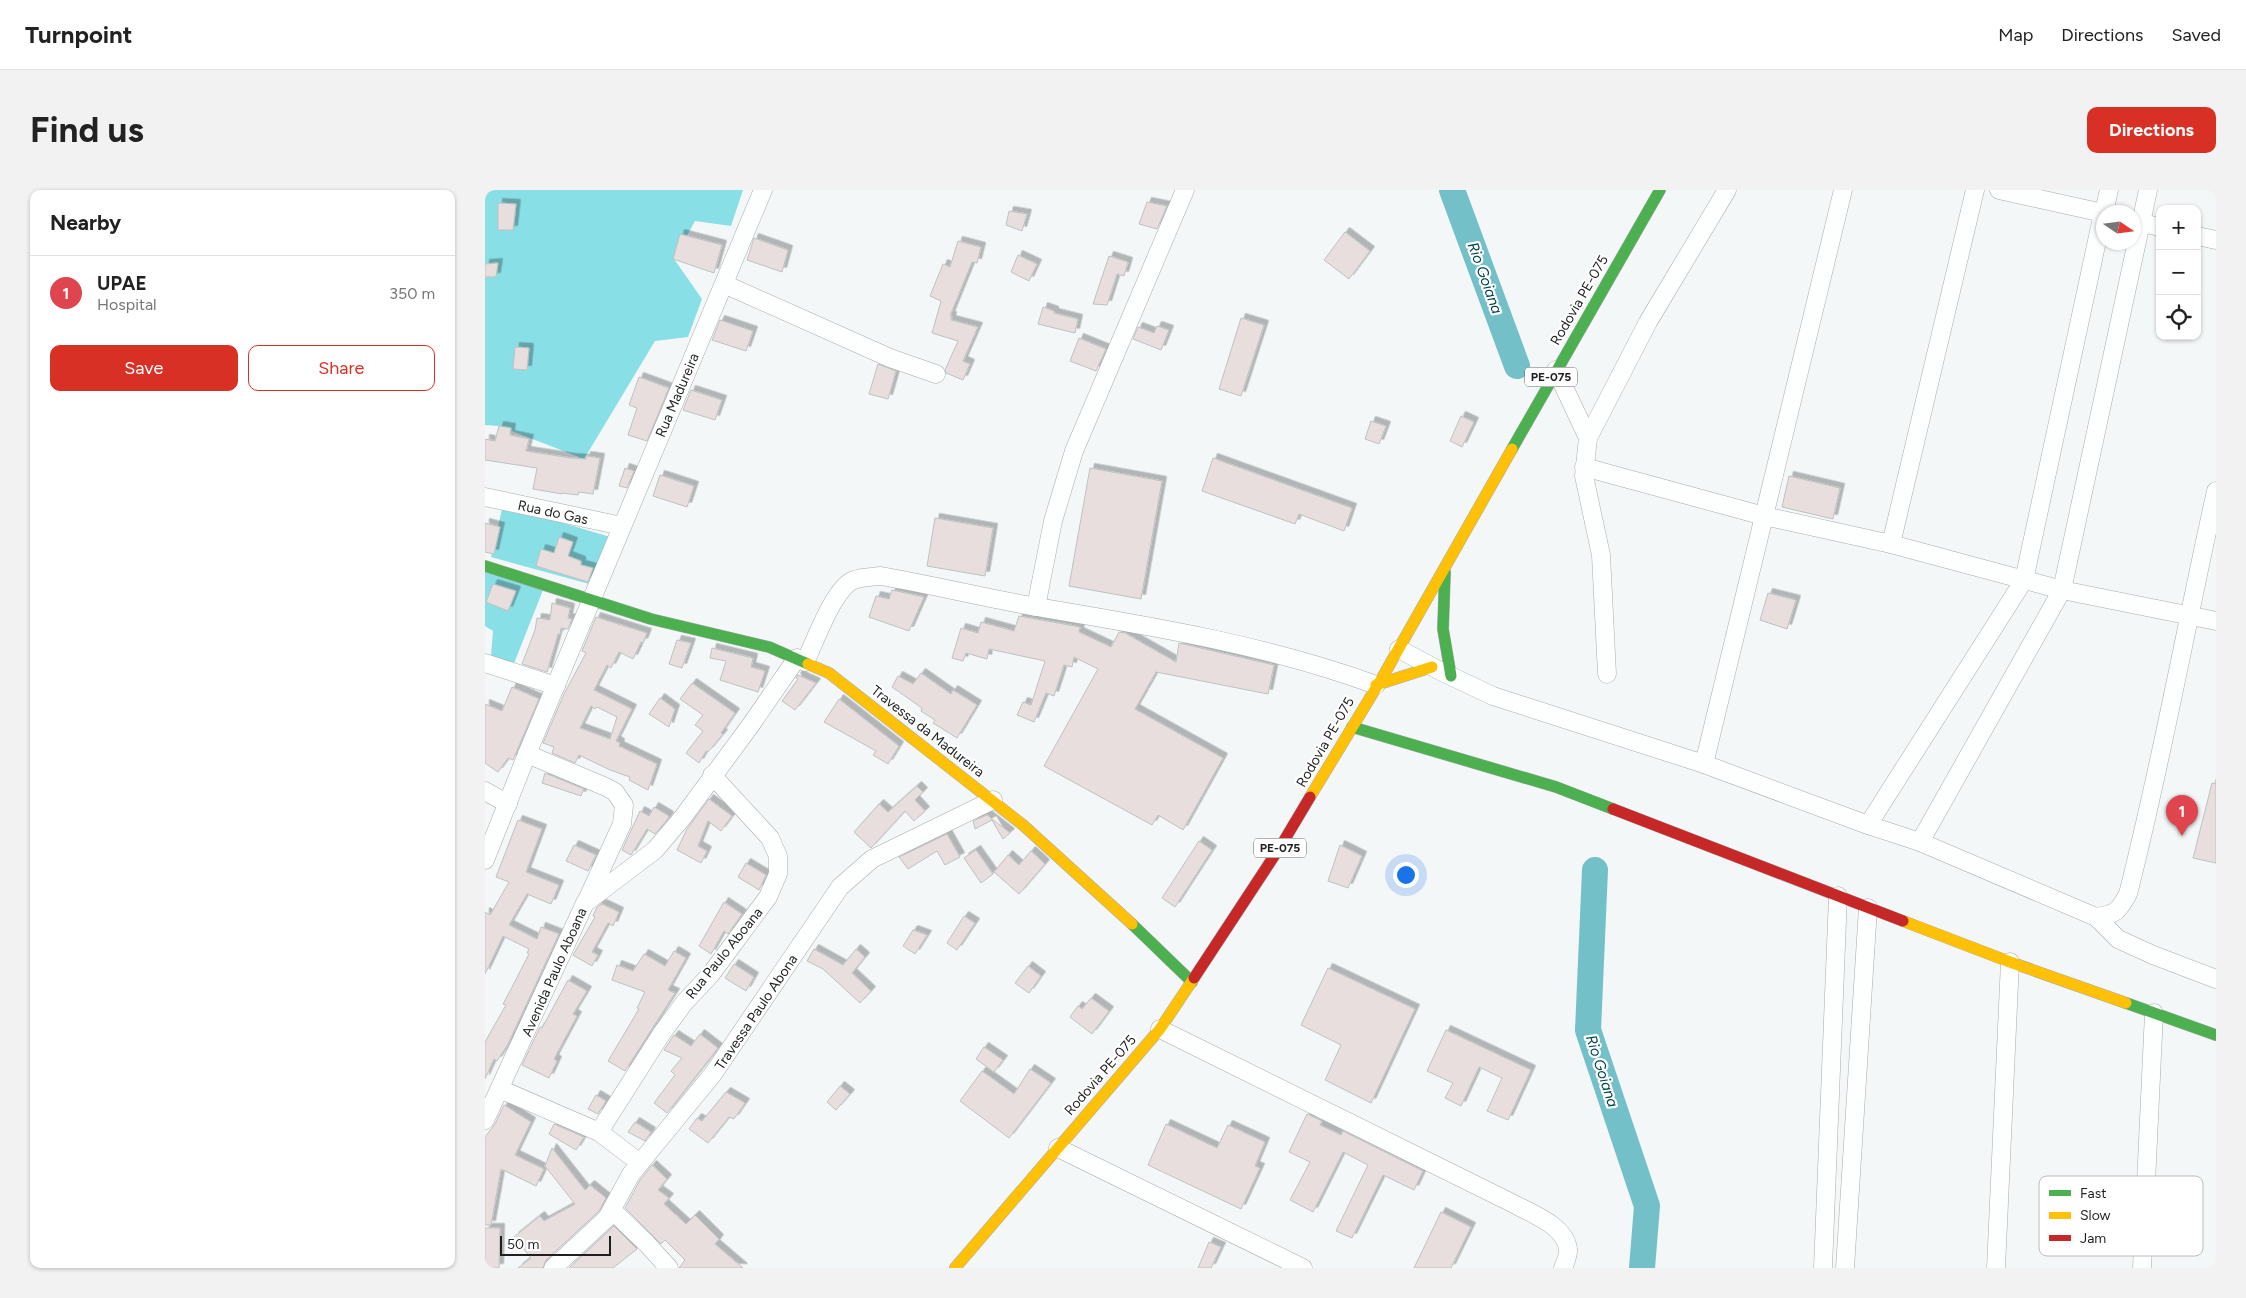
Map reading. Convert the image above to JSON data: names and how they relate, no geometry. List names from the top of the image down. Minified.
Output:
{"streets":{"street":["Rodovia PE-075","PE-075","Rua Madureira","Rua do Gas","Travessa da Madureira","Rua Paulo Aboana","Avenida Paulo Aboana","Travessa Paulo Abona"]},"crossings":[["Rodovia PE-075","Travessa da Madureira"],["Rodovia PE-075","Avenida Paulo Aboana"],["Rua Madureira","Rua do Gas"],["Rua Madureira","Travessa da Madureira"],["Travessa da Madureira","Avenida Paulo Aboana"],["Travessa da Madureira","Travessa Paulo Abona"],["Rua Paulo Aboana","Avenida Paulo Aboana"]],"water":["Rio Goiana"],"legend":["Fast","Slow","Jam"],"scale_bar":"50 m","north":"right","page":{"header":"Turnpoint","nav":["Map","Directions","Saved"],"buttons":["Directions",["Save","Share"]],"title":"Find us","heading":"Nearby","map_buttons":["+","−"],"list":[{"mark":"1","name":"UPAE","note":"Hospital","value":"350 m"}],"pins":"1","scale":"50 m"}}
